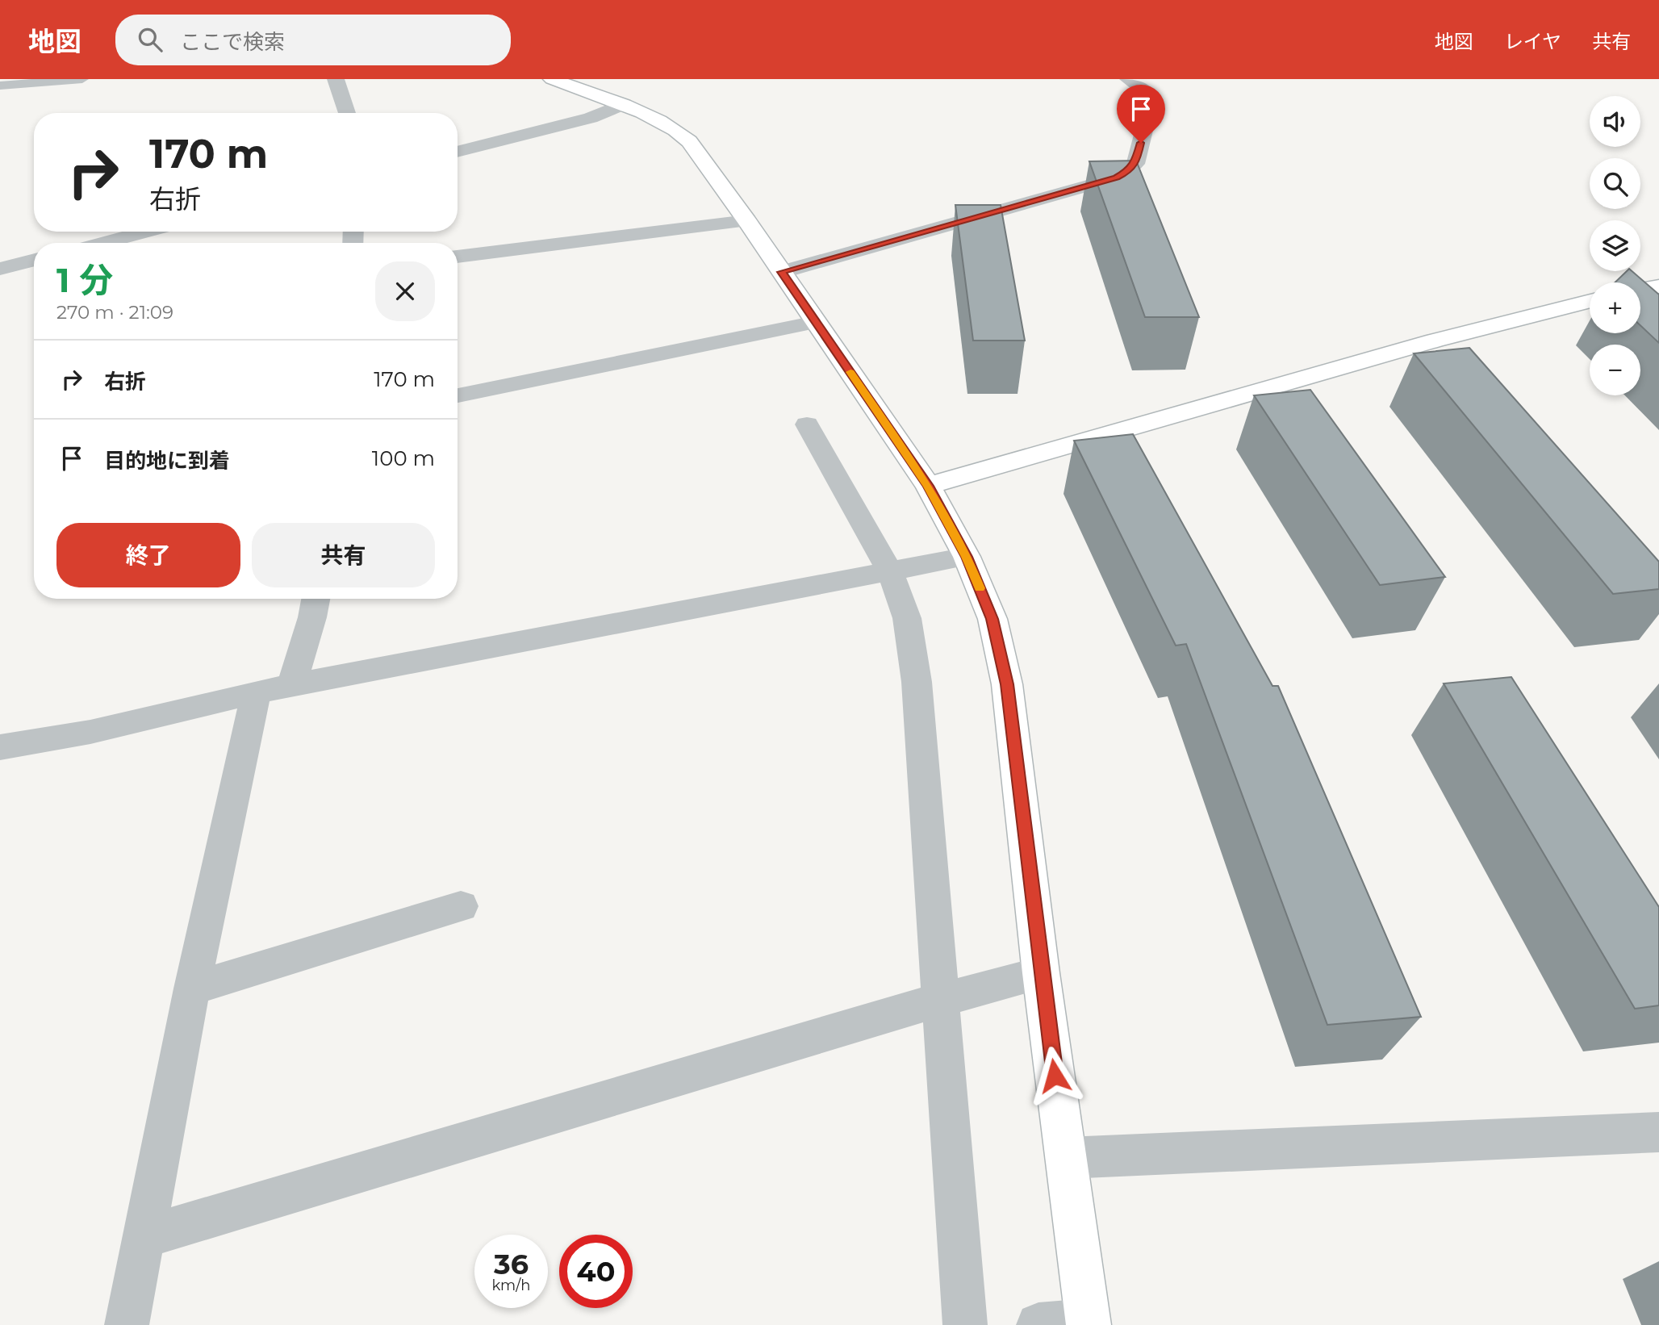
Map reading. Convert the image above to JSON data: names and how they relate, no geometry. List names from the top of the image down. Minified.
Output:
{"page":{"header":"地図","search":"ここで検索","nav":["地図","レイヤ","共有"],"map_buttons":["+","−"],"turn":["170 m","右折"],"heading":["1 分","270 m · 21:09"],"list":[{"name":"右折","value":"170 m"},{"name":"目的地に到着","value":"100 m"}],"buttons":["終了","共有"],"speed":"36 km/h","limit":"40"}}
